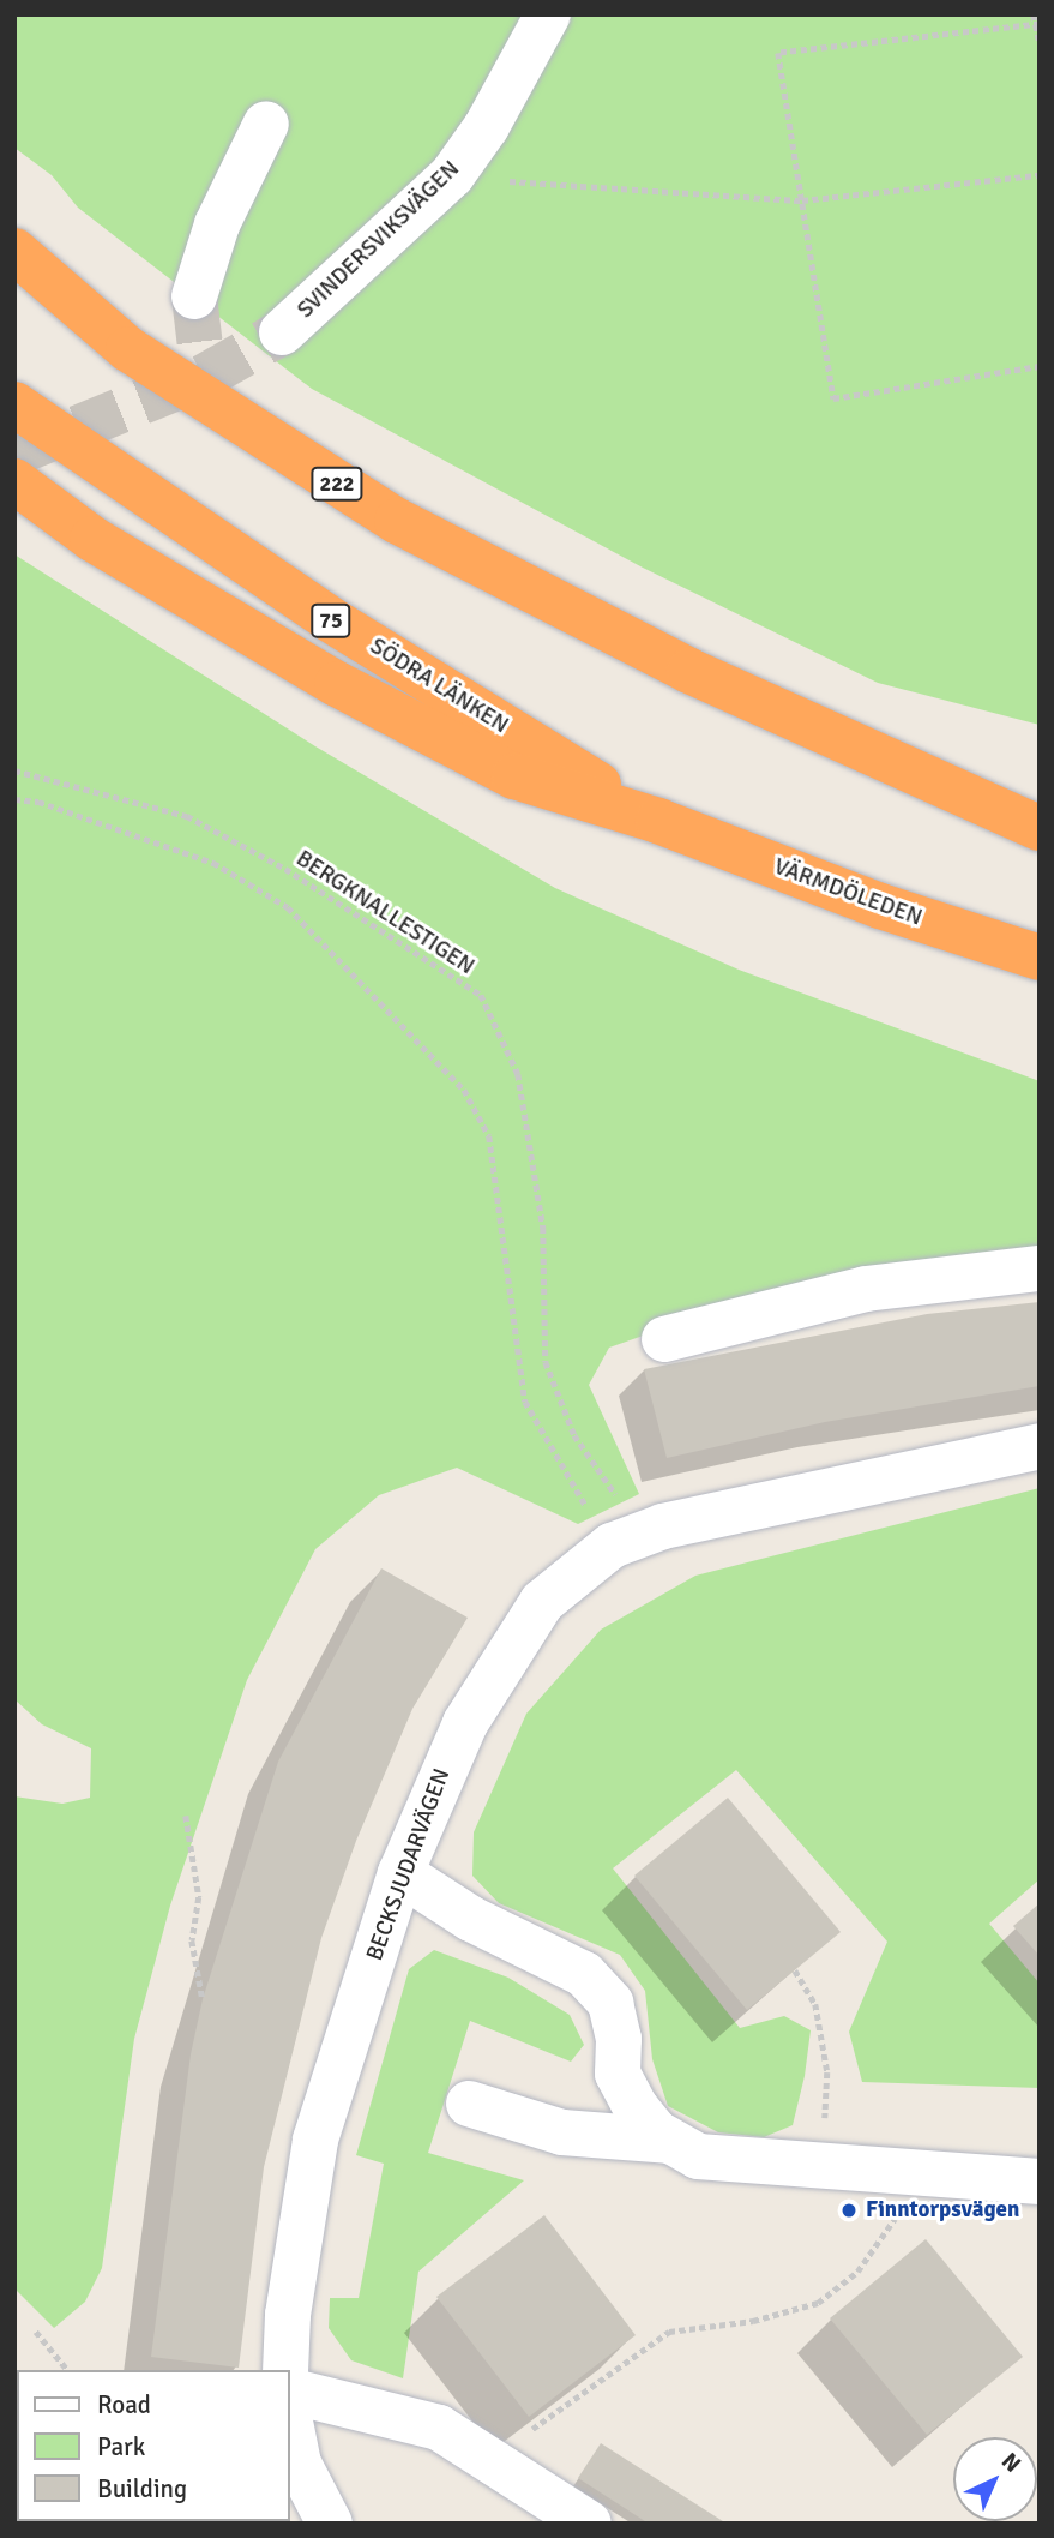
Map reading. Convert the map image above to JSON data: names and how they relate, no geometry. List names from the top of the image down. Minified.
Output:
{"streets":{"highway":["222","75","SÖDRA LÄNKEN","VÄRMDÖLEDEN"],"street":["SVINDERSVIKSVÄGEN","BECKSJUDARVÄGEN"],"path":["BERGKNALLESTIGEN"]},"crossings":[["SÖDRA LÄNKEN","VÄRMDÖLEDEN"],["BERGKNALLESTIGEN","BECKSJUDARVÄGEN"]],"places":["Finntorpsvägen"],"legend":["Road","Park","Building"],"north":"top right"}
